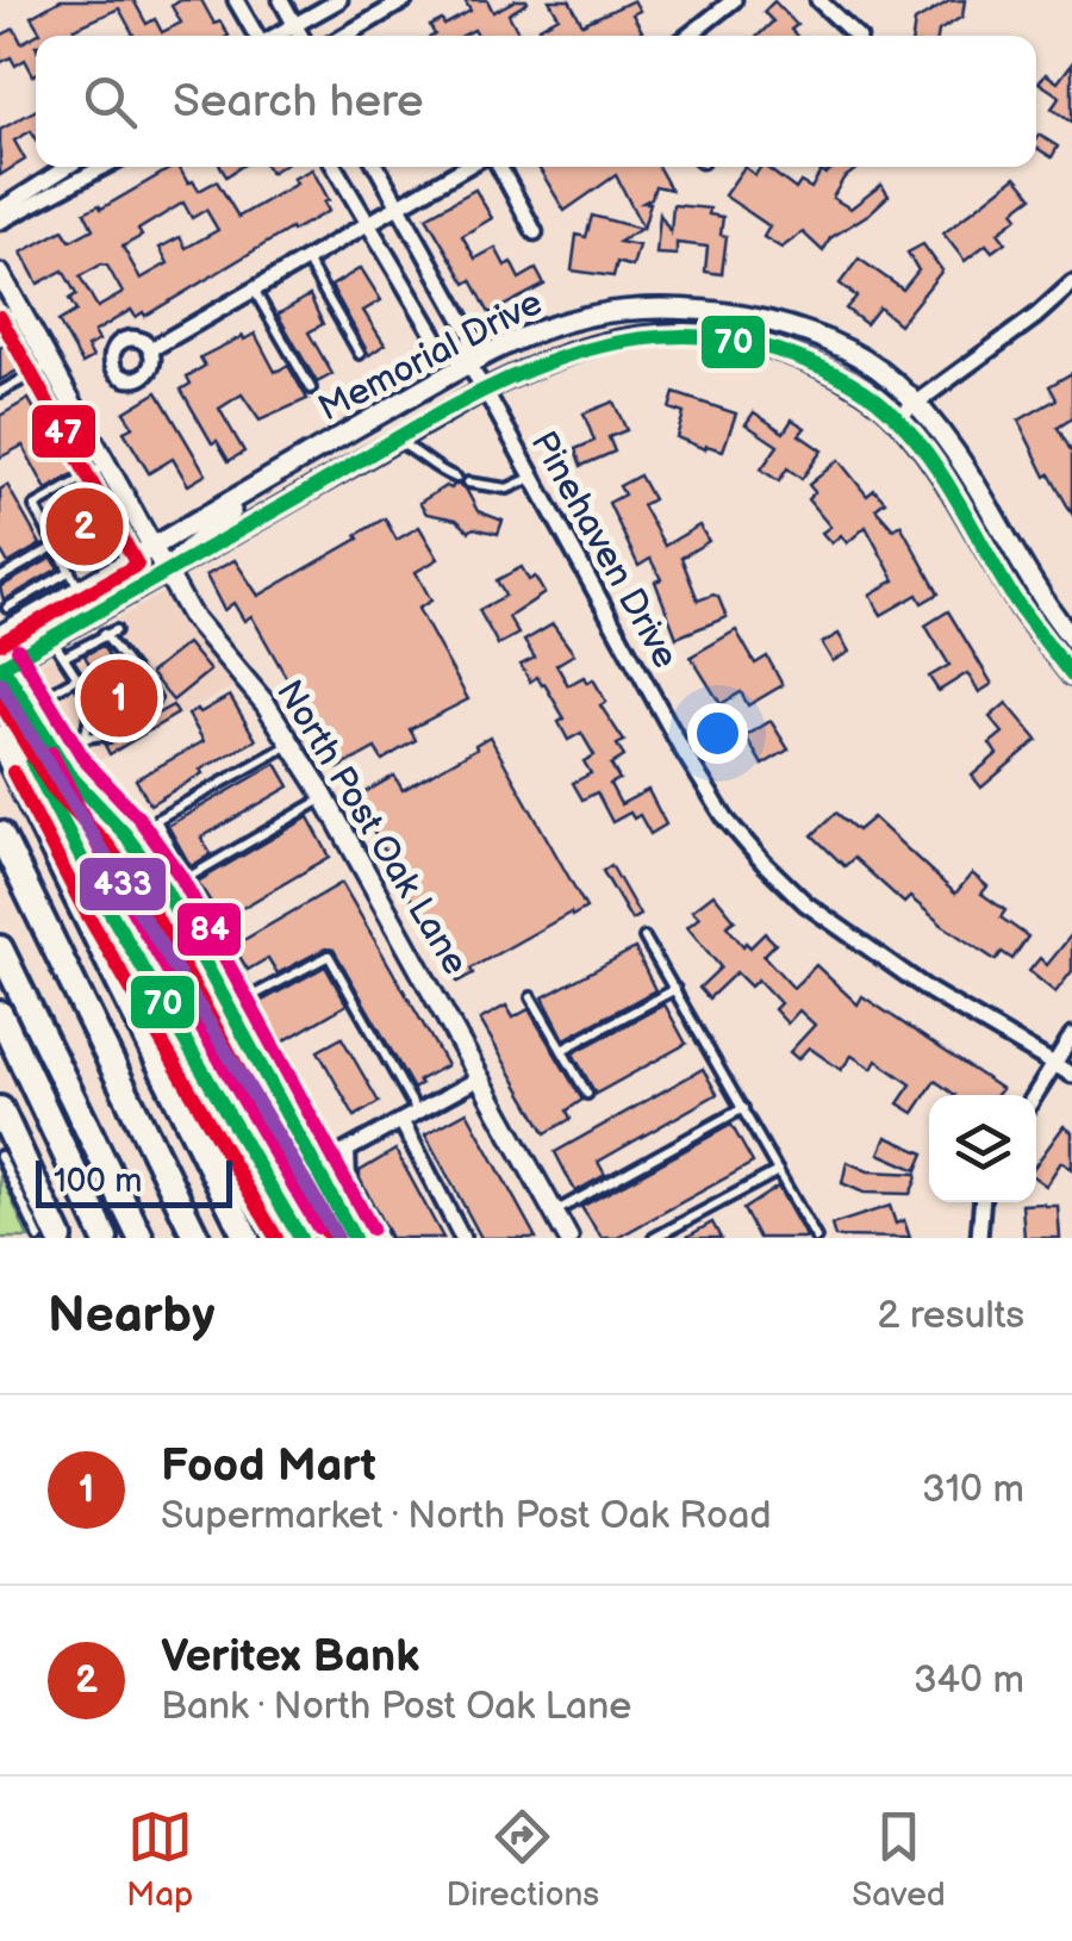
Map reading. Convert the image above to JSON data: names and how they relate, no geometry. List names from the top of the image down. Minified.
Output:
{"streets":{"main road":["Memorial Drive","North Post Oak Lane"],"street":["Pinehaven Drive"]},"crossings":[["Memorial Drive","Pinehaven Drive"],["Memorial Drive","North Post Oak Lane"]],"lines":["transit line 47","transit line 70","transit line 84","transit line 433"],"scale_bar":"100 m","page":{"search":"Search here","pins":["2","1"],"scale":"100 m","heading":["Nearby","2 results"],"list":[{"mark":"1","name":"Food Mart","note":"Supermarket · North Post Oak Road","value":"310 m"},{"mark":"2","name":"Veritex Bank","note":"Bank · North Post Oak Lane","value":"340 m"}],"nav":["Map","Directions","Saved"]}}
